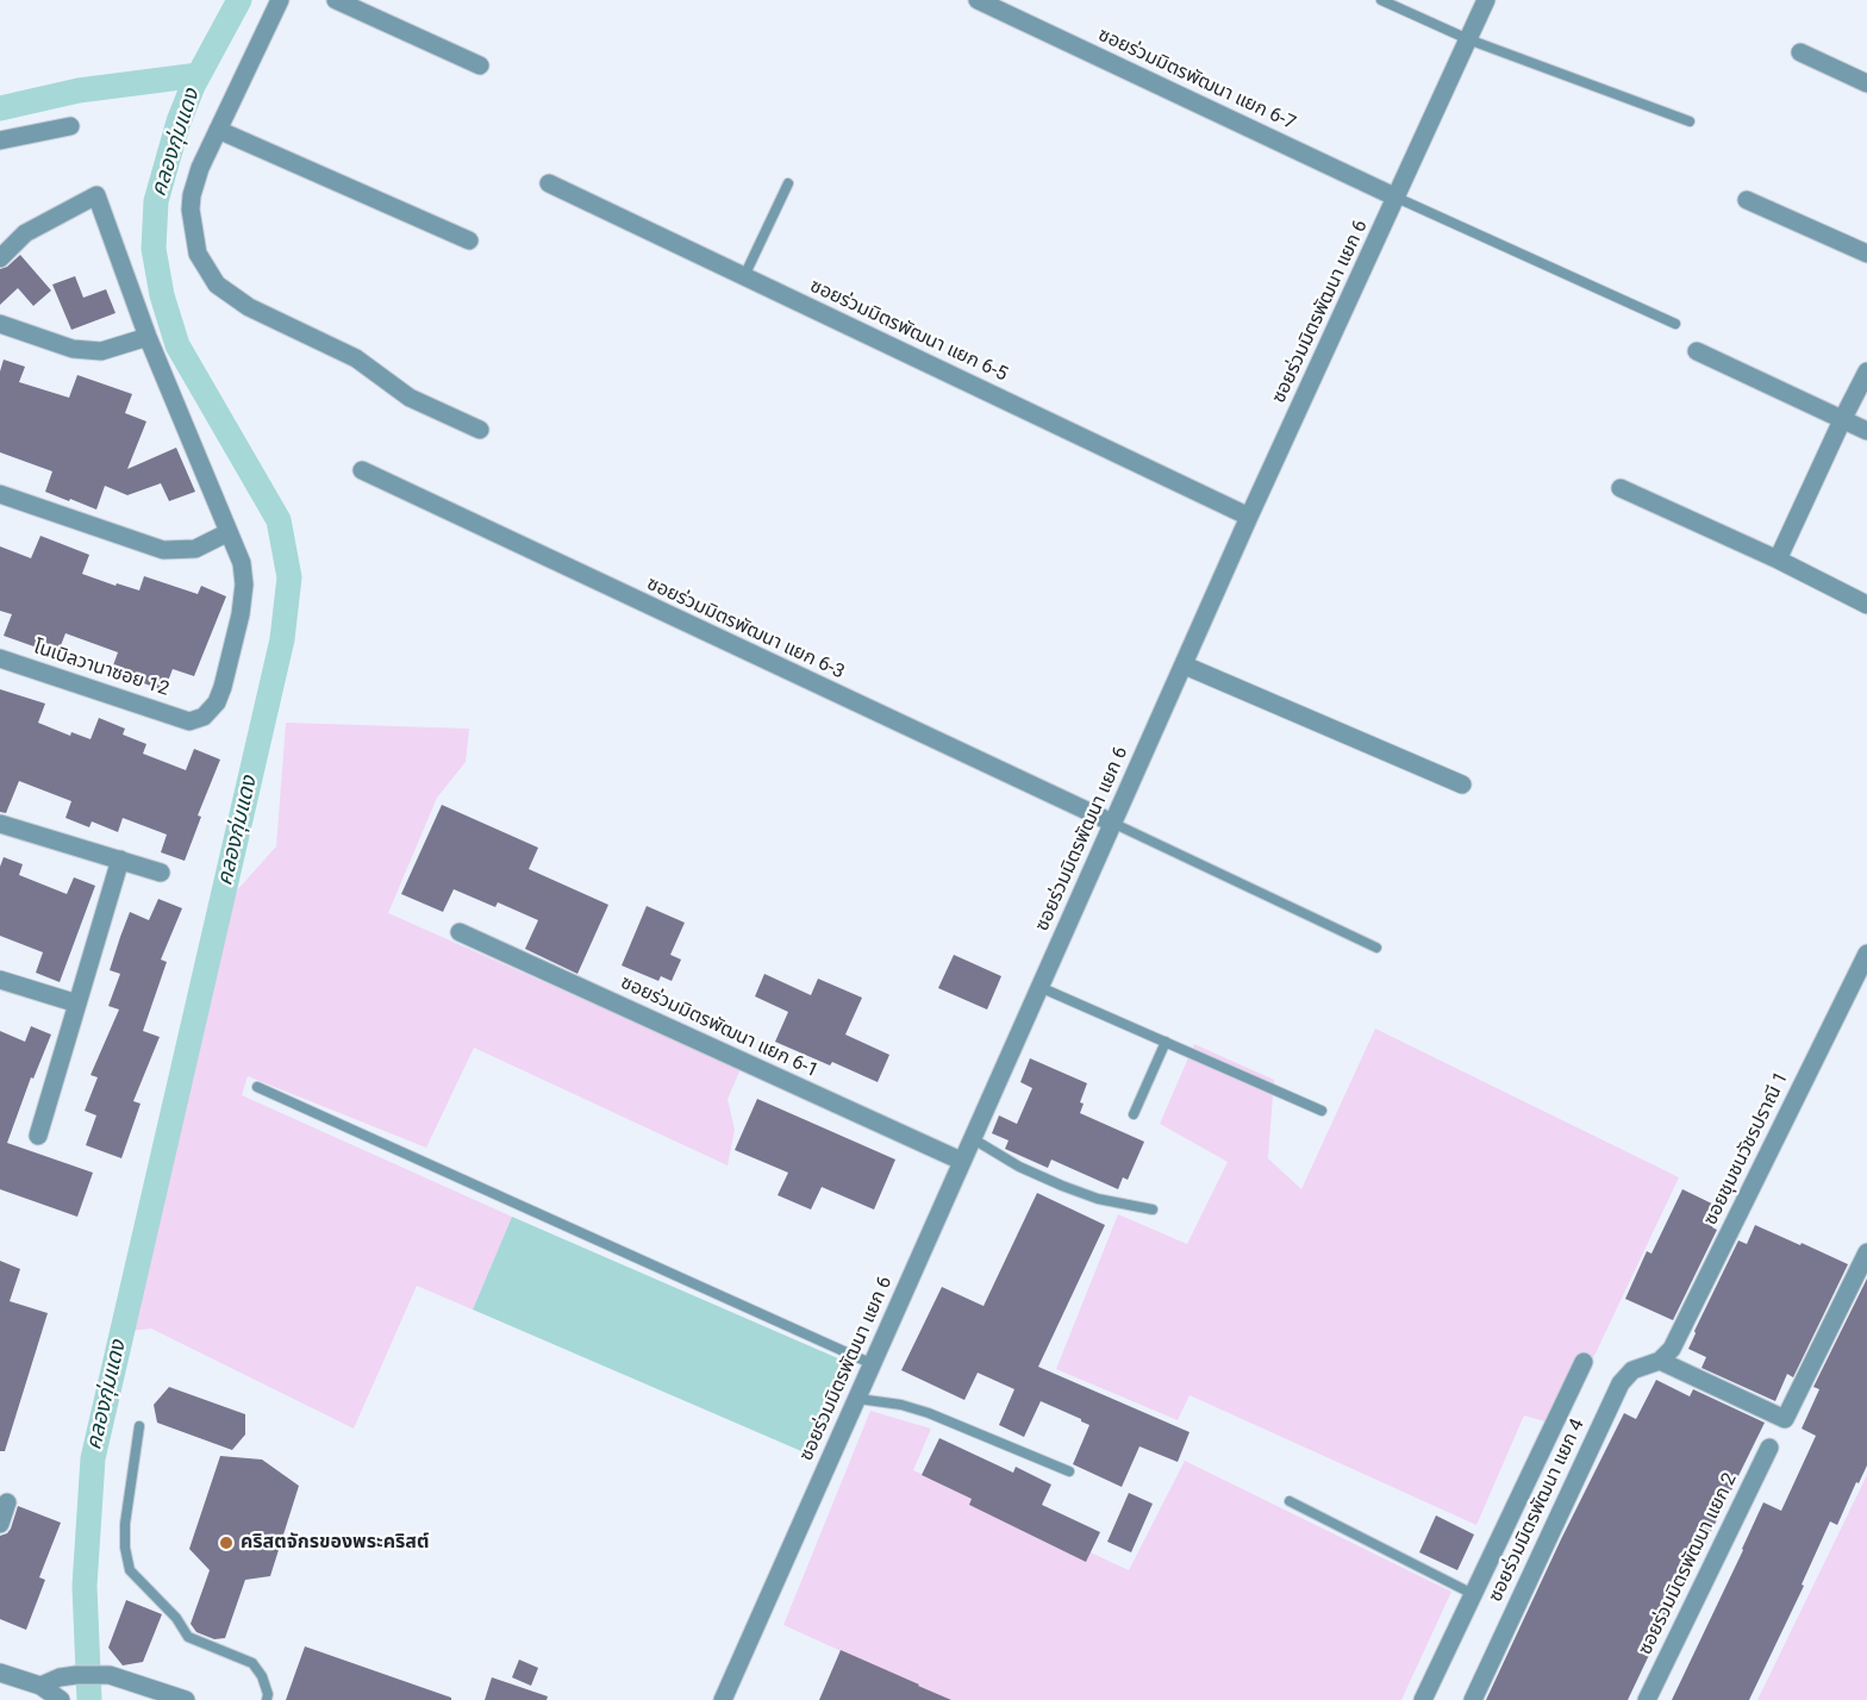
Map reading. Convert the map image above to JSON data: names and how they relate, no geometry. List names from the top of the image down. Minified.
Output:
{"streets":{"street":["ซอยร่วมมิตรพัฒนา แยก 6-7","ซอยร่วมมิตรพัฒนา แยก 6","ซอยร่วมมิตรพัฒนา แยก 6-5","ซอยร่วมมิตรพัฒนา แยก 6-3","โนเบิลวานาซอย 12","ซอยร่วมมิตรพัฒนา แยก 6-1","ซอยชุมชนวัชรปราณี 1","ซอยร่วมมิตรพัฒนา แยก 4","ซอยร่วมมิตรพัฒนา แยก 2"]},"crossings":[["ซอยร่วมมิตรพัฒนา แยก 6-7","ซอยร่วมมิตรพัฒนา แยก 6"],["ซอยร่วมมิตรพัฒนา แยก 6","ซอยร่วมมิตรพัฒนา แยก 6-5"],["ซอยร่วมมิตรพัฒนา แยก 6","ซอยร่วมมิตรพัฒนา แยก 6-3"],["ซอยร่วมมิตรพัฒนา แยก 6","ซอยร่วมมิตรพัฒนา แยก 6-1"],["ซอยชุมชนวัชรปราณี 1","ซอยร่วมมิตรพัฒนา แยก 4"]],"water":["คลองกุ่มแดง"],"places":["คริสตจักรของพระคริสต์"]}
